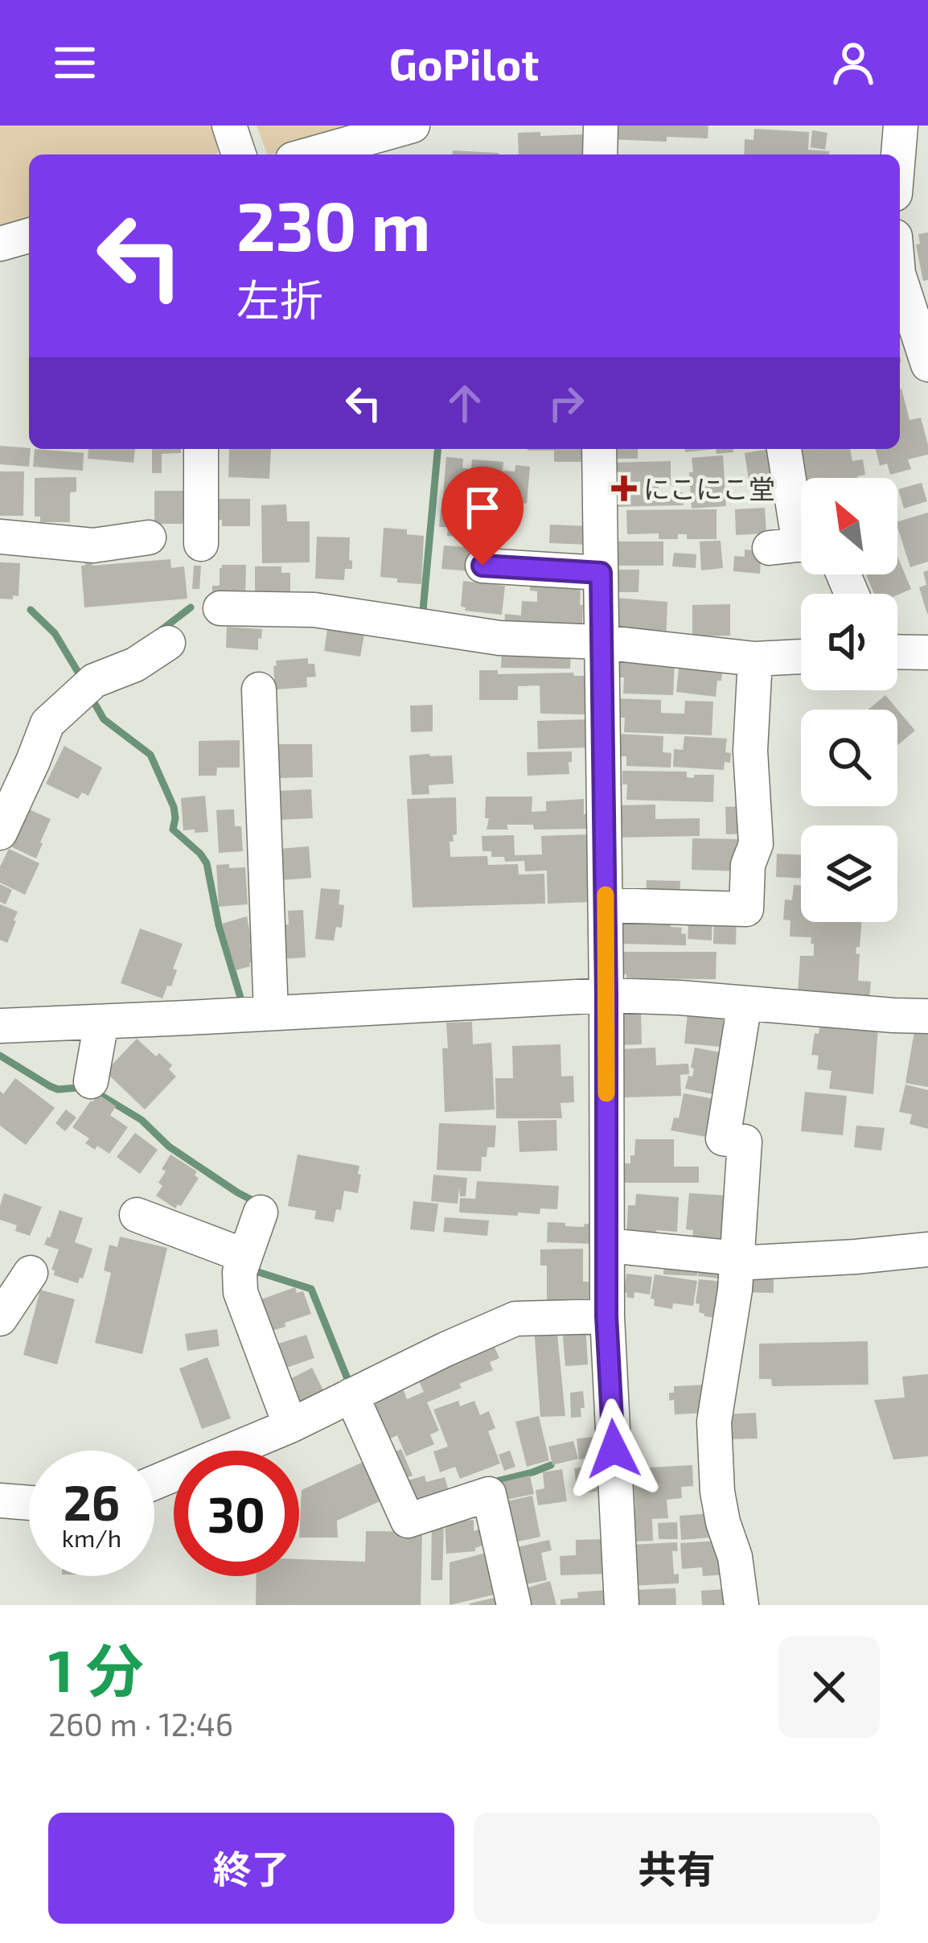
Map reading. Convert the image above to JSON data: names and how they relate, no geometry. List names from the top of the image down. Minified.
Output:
{"places":{"health":["にこにこ堂"]},"north":"top left","page":{"header":"GoPilot","turn":["230 m","左折"],"speed":"26 km/h","limit":"30","heading":["1 分","260 m · 12:46"],"buttons":["終了","共有"]}}
